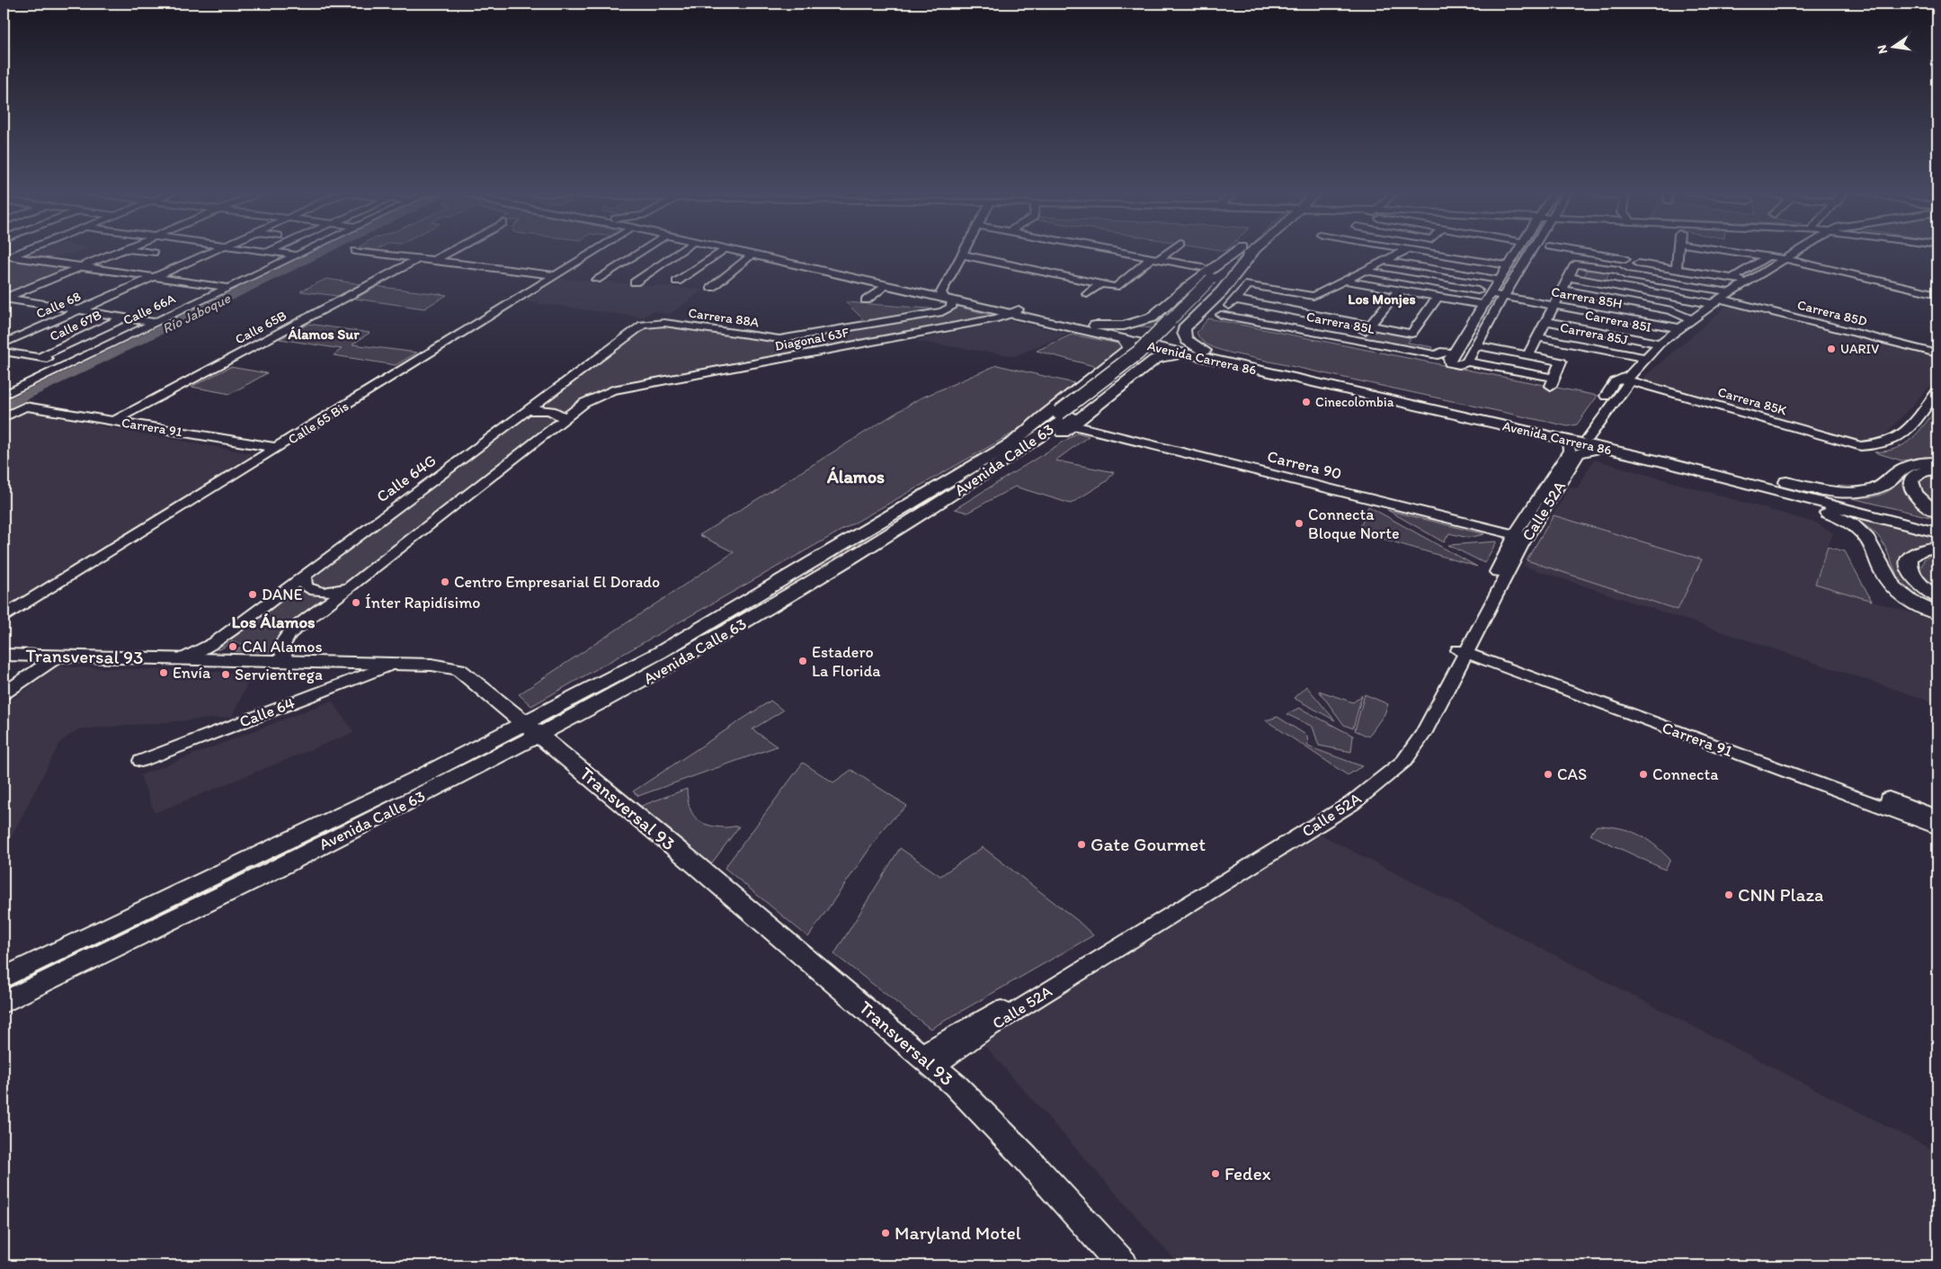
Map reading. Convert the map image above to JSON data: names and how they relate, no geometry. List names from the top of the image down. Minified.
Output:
{"streets":{"main road":["Avenida Carrera 86","Avenida Calle 63","Transversal 93"],"street":["Carrera 85H","Calle 68","Calle 66A","Carrera 85D","Carrera 88A","Carrera 85I","Carrera 85L","Calle 67B","Calle 65B","Carrera 85J","Diagonal 63F","Carrera 85K","Calle 65 Bis","Carrera 91","Carrera 90","Calle 64G","Calle 52A","Calle 64"]},"crossings":[["Carrera 88A","Diagonal 63F"],["Carrera 88A","Calle 64G"],["Calle 65B","Carrera 91"],["Diagonal 63F","Avenida Carrera 86"],["Avenida Carrera 86","Calle 52A"],["Calle 65 Bis","Carrera 91"],["Carrera 91","Calle 52A"],["Avenida Calle 63","Carrera 90"],["Avenida Calle 63","Transversal 93"],["Carrera 90","Calle 52A"],["Calle 64G","Transversal 93"],["Calle 52A","Transversal 93"],["Transversal 93","Calle 64"]],"districts":["Los Monjes","Álamos Sur","Álamos","Los Álamos"],"water":["Río Jaboque"],"places":["UARIV","Cinecolombia","Connecta Bloque Norte","Centro Empresarial El Dorado","DANE","Ínter Rapidísimo","CAI Alamos","Estadero La Florida","Envía","Servientrega","CAS","Connecta","Gate Gourmet","CNN Plaza","Fedex","Maryland Motel"],"north":"left"}
